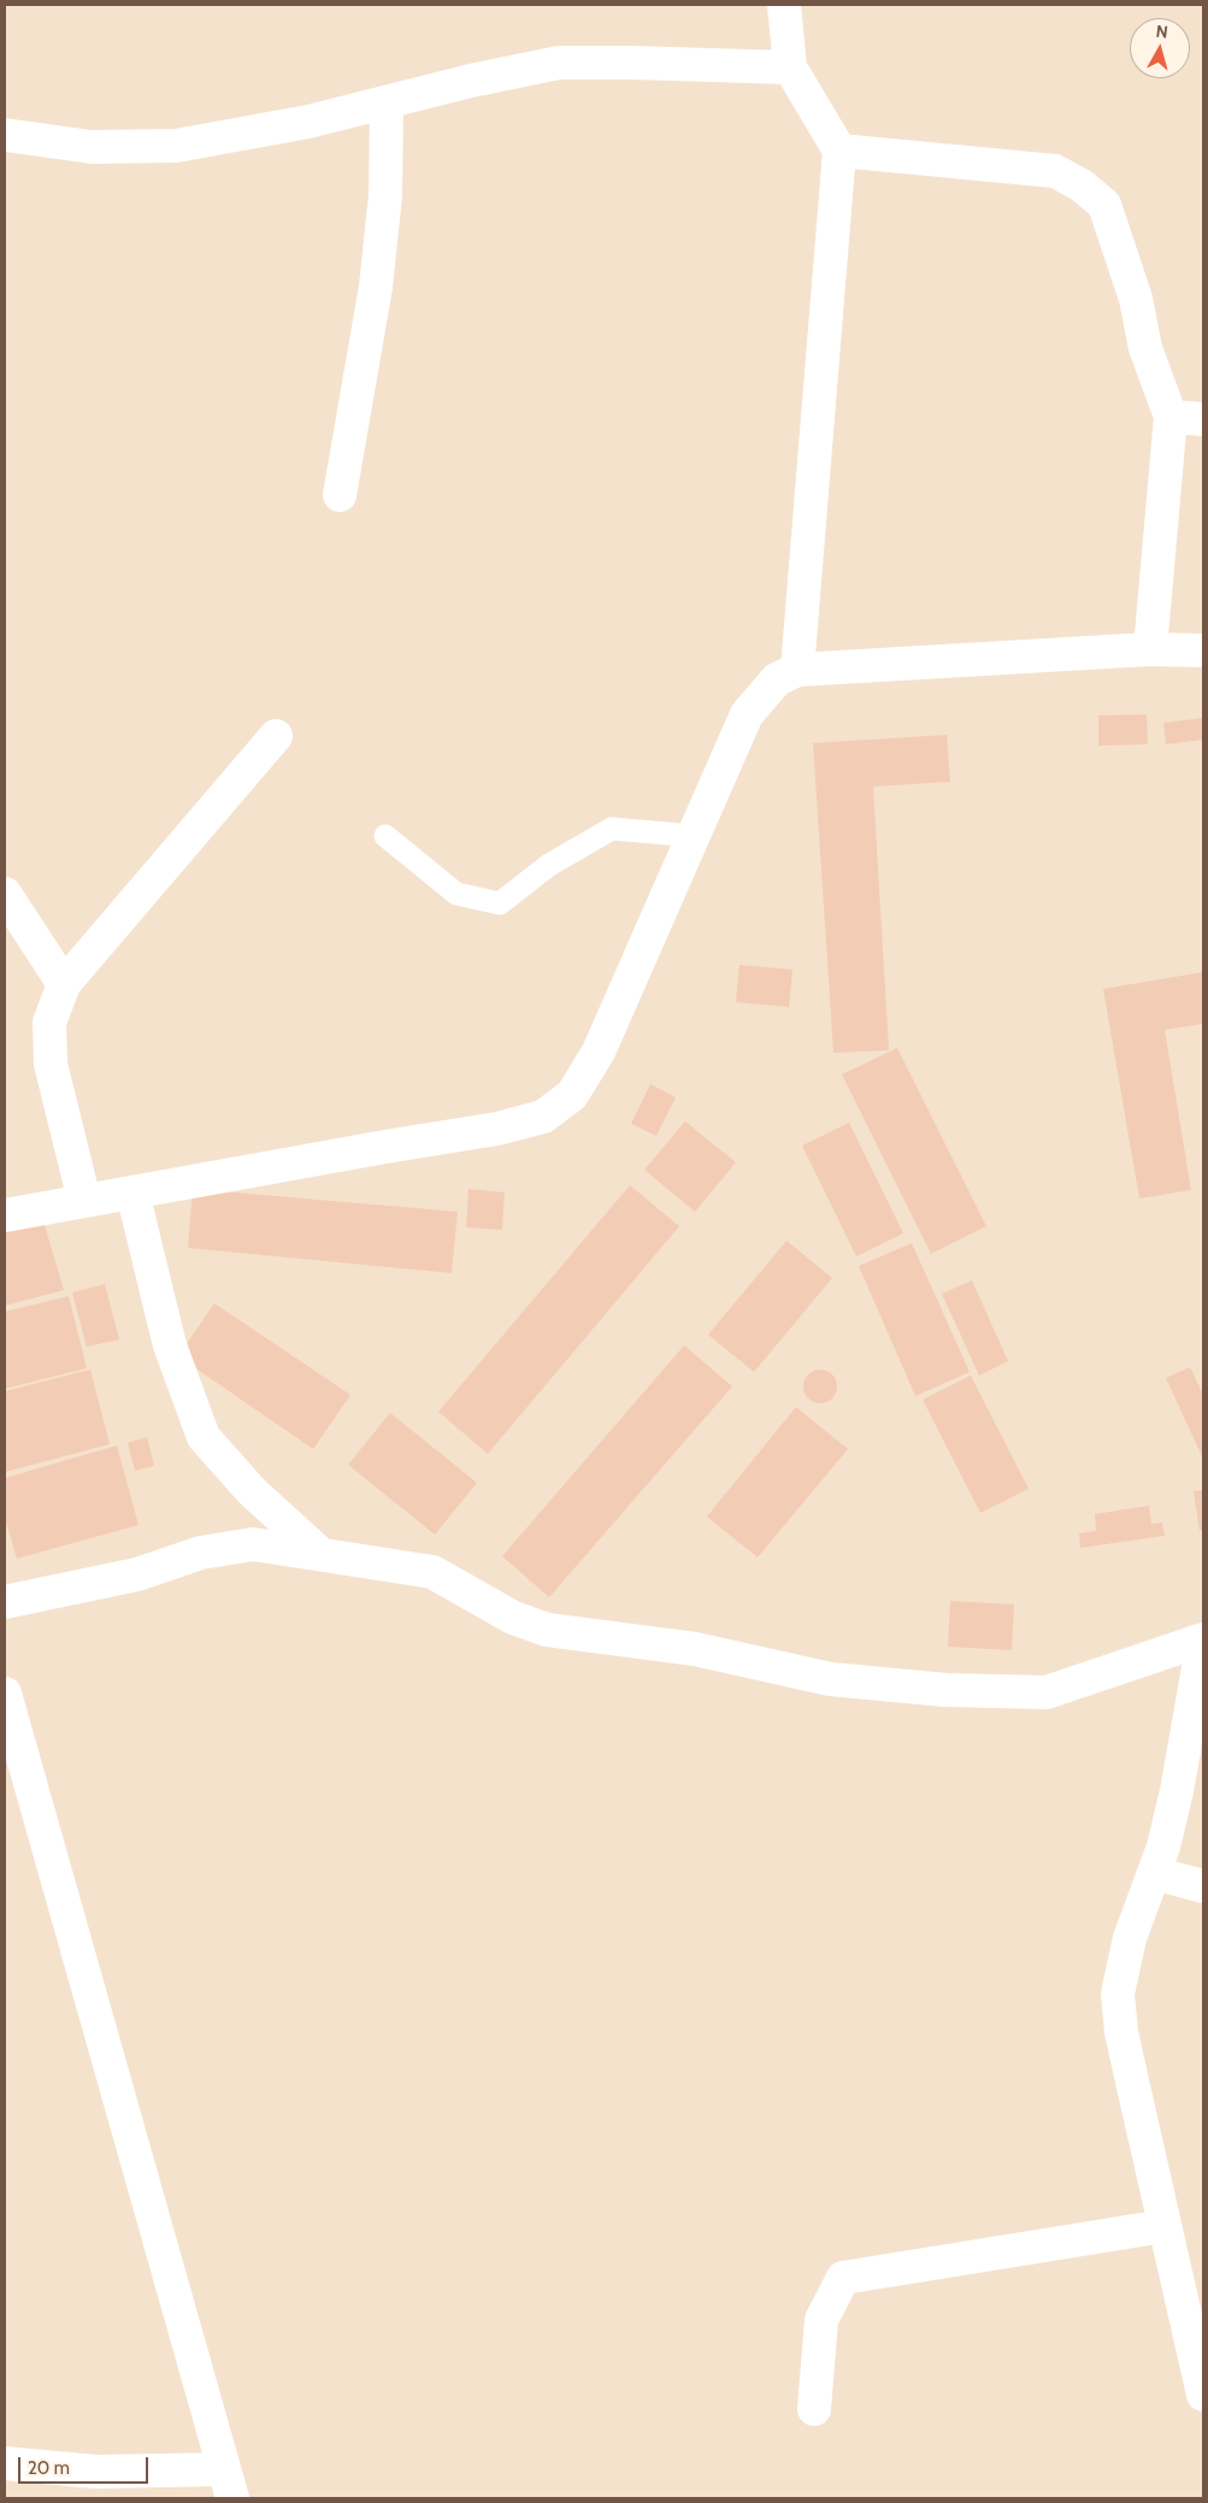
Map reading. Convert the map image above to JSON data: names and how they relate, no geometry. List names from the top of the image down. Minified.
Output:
{"scale_bar":"20 m","north":"top"}
